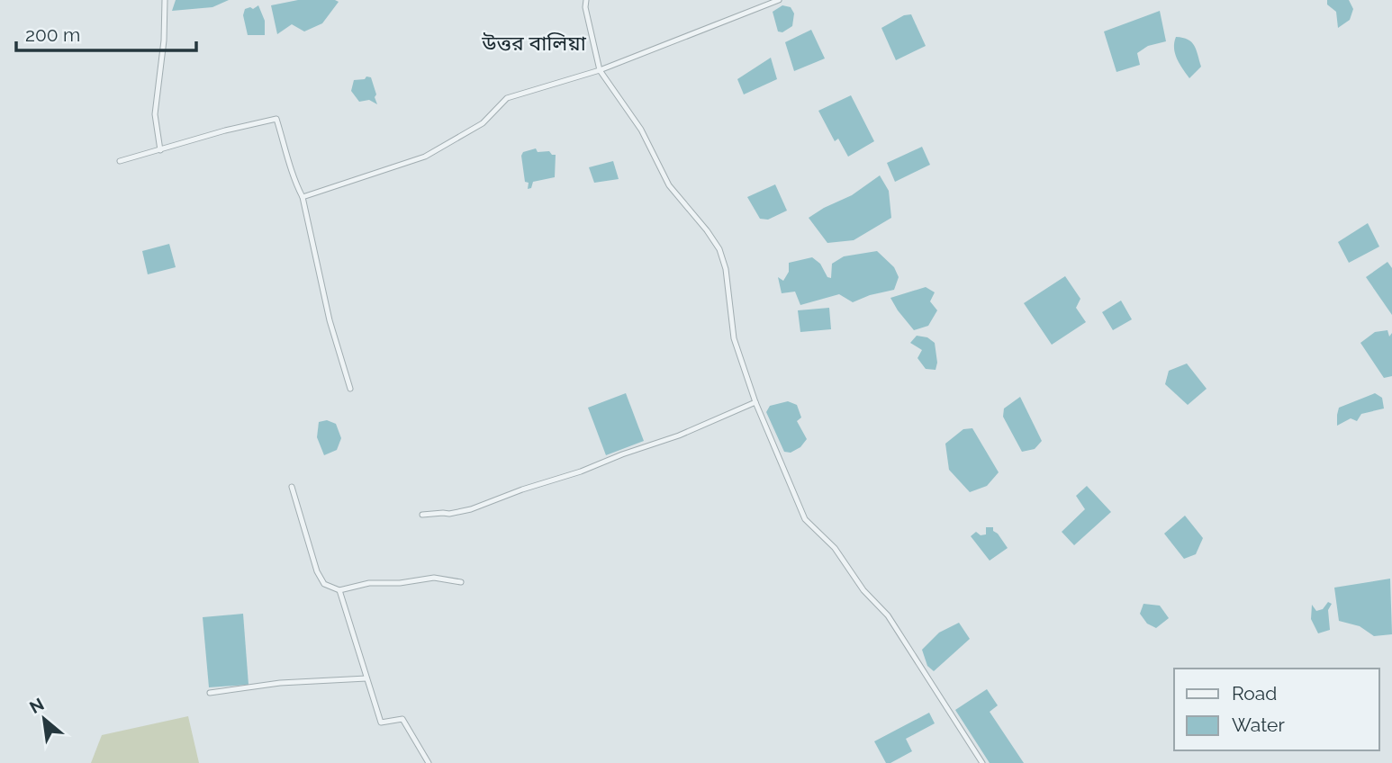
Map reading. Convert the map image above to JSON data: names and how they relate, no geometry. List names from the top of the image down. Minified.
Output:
{"districts":["উত্তর বালিয়া"],"legend":["Road","Water"],"scale_bar":"200 m","north":"top left"}
